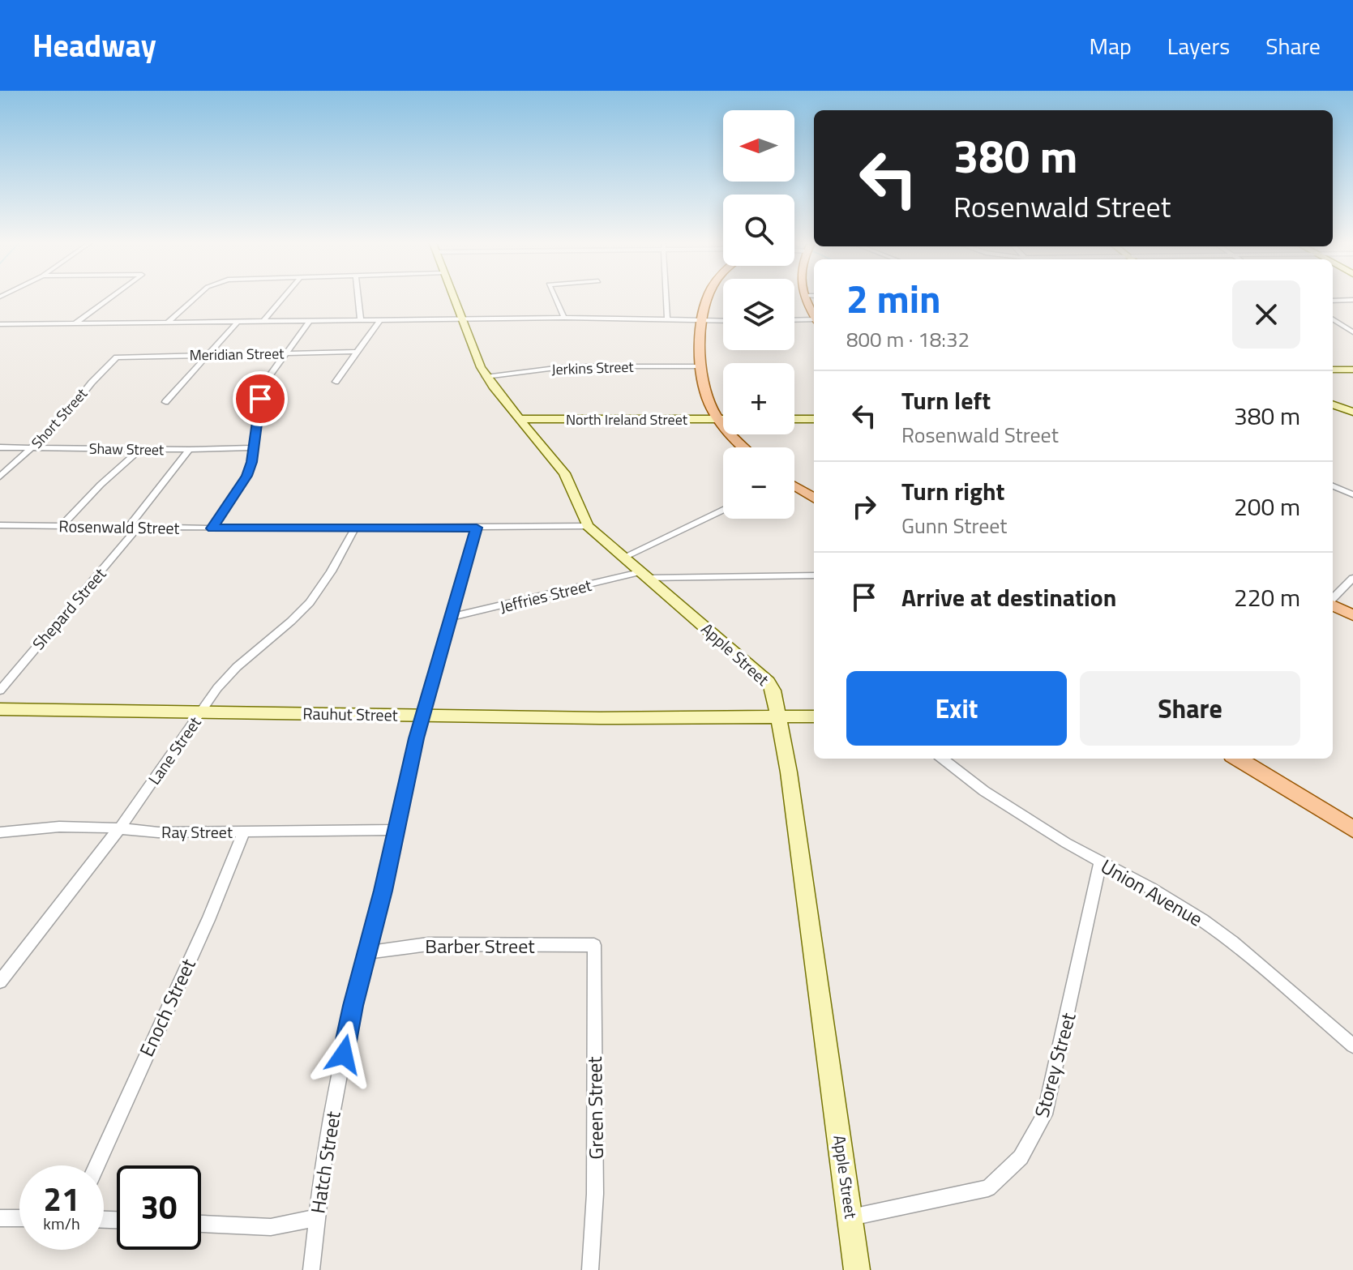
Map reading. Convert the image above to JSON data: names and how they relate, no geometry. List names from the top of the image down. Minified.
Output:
{"streets":{"street":["Meridian Street","Jerkins Street","Short Street","North Ireland Street","Shaw Street","Rosenwald Street","Jeffries Street","Shepard Street","Apple Street","Rauhut Street","Lane Street","Ray Street","Union Avenue","Barber Street","Enoch Street","Storey Street","Green Street","Hatch Street"]},"crossings":[["Meridian Street","Short Street"],["Jerkins Street","Apple Street"],["Short Street","Shaw Street"],["North Ireland Street","Apple Street"],["Shaw Street","Shepard Street"],["Rosenwald Street","Shepard Street"],["Rosenwald Street","Apple Street"],["Rosenwald Street","Lane Street"],["Rosenwald Street","Hatch Street"],["Jeffries Street","Apple Street"],["Jeffries Street","Hatch Street"],["Apple Street","Rauhut Street"],["Apple Street","Storey Street"],["Rauhut Street","Lane Street"],["Rauhut Street","Hatch Street"],["Lane Street","Ray Street"],["Ray Street","Enoch Street"],["Ray Street","Hatch Street"],["Union Avenue","Storey Street"],["Barber Street","Green Street"],["Barber Street","Hatch Street"]],"north":"left","page":{"header":"Headway","nav":["Map","Layers","Share"],"map_buttons":["+","−"],"turn":["380 m","Rosenwald Street"],"heading":["2 min","800 m · 18:32"],"list":[{"name":"Turn left","note":"Rosenwald Street","value":"380 m"},{"name":"Turn right","note":"Gunn Street","value":"200 m"},{"name":"Arrive at destination","value":"220 m"}],"buttons":["Exit","Share"],"speed":"21 km/h","limit":"30"}}
